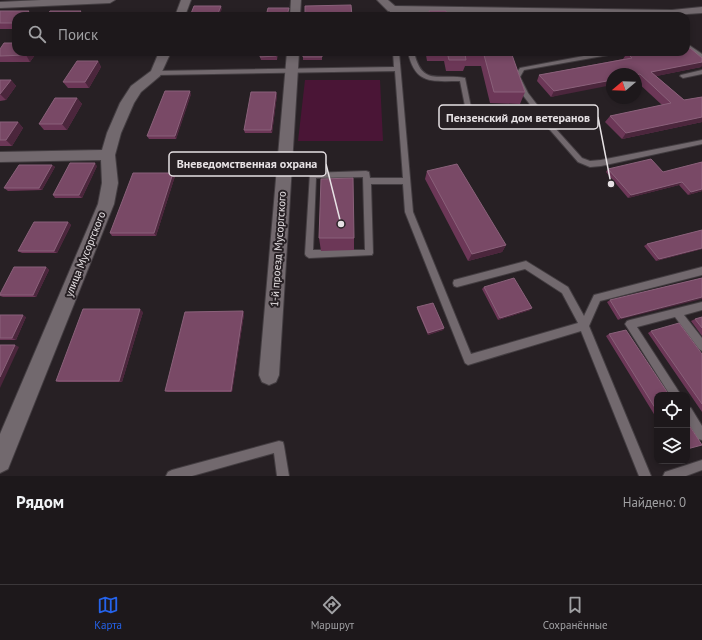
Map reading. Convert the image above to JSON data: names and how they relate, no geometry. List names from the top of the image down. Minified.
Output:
{"streets":{"street":["1-й проезд Мусоргского","улица Мусоргского"]},"places":["Пензенский дом ветеранов","Вневедомственная охрана"],"north":"left","page":{"search":"Поиск","heading":["Рядом","Найдено: 0"],"nav":["Карта","Маршрут","Сохранённые"]}}
